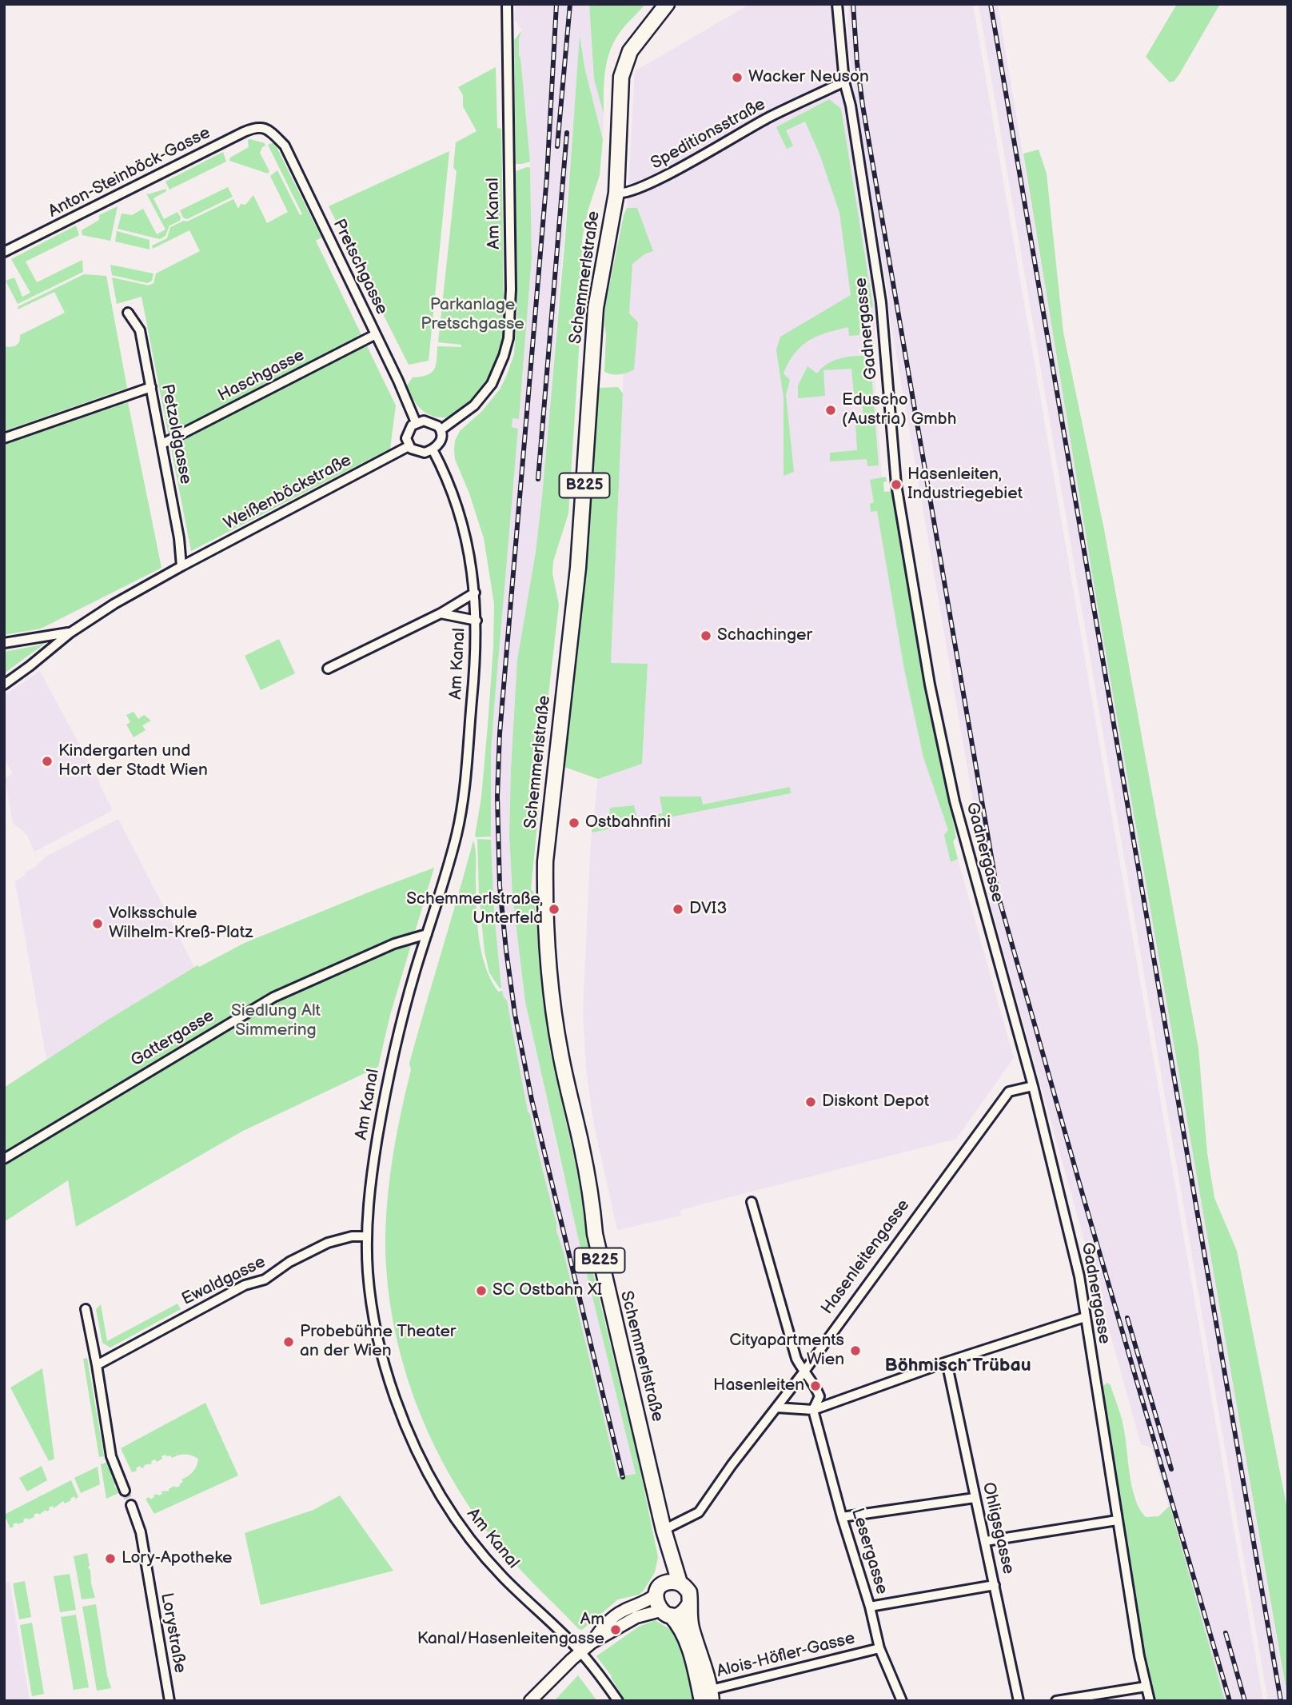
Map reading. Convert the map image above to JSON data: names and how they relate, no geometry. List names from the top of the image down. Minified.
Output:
{"streets":{"main road":["Schemmerlstraße","B225"],"street":["Speditionsstraße","Anton-Steinböck-Gasse","Am Kanal","Pretschgasse","Gadnergasse","Haschgasse","Petzoldgasse","Weißenböckstraße","Gattergasse","Hasenleitengasse","Ewaldgasse","Ohligsgasse","Lesergasse","Lorystraße","Alois-Höfler-Gasse"]},"crossings":[["Speditionsstraße","Schemmerlstraße"],["Speditionsstraße","Gadnergasse"],["Anton-Steinböck-Gasse","Pretschgasse"],["Am Kanal","Pretschgasse"],["Am Kanal","Weißenböckstraße"],["Am Kanal","Gattergasse"],["Am Kanal","Ewaldgasse"],["Pretschgasse","Haschgasse"],["Pretschgasse","Weißenböckstraße"],["Schemmerlstraße","B225"],["Schemmerlstraße","Hasenleitengasse"],["Gadnergasse","Hasenleitengasse"],["Haschgasse","Petzoldgasse"],["Petzoldgasse","Weißenböckstraße"],["B225","Alois-Höfler-Gasse"],["Hasenleitengasse","Lesergasse"],["Lesergasse","Alois-Höfler-Gasse"]],"districts":["Böhmisch Trübau"],"parks":["Parkanlage Pretschgasse","Siedlung Alt Simmering"],"places":["Wacker Neuson","Eduscho (Austria) Gmbh","Hasenleiten, Industriegebiet","Schachinger","Kindergarten und Hort der Stadt Wien","Ostbahnfini","Schemmerlstraße, Unterfeld","DVI3","Volksschule Wilhelm-Kreß-Platz","Diskont Depot","SC Ostbahn XI","Probebühne Theater an der Wien","Cityapartments Wien","Hasenleiten","Lory-Apotheke","Am Kanal/Hasenleitengasse"]}
